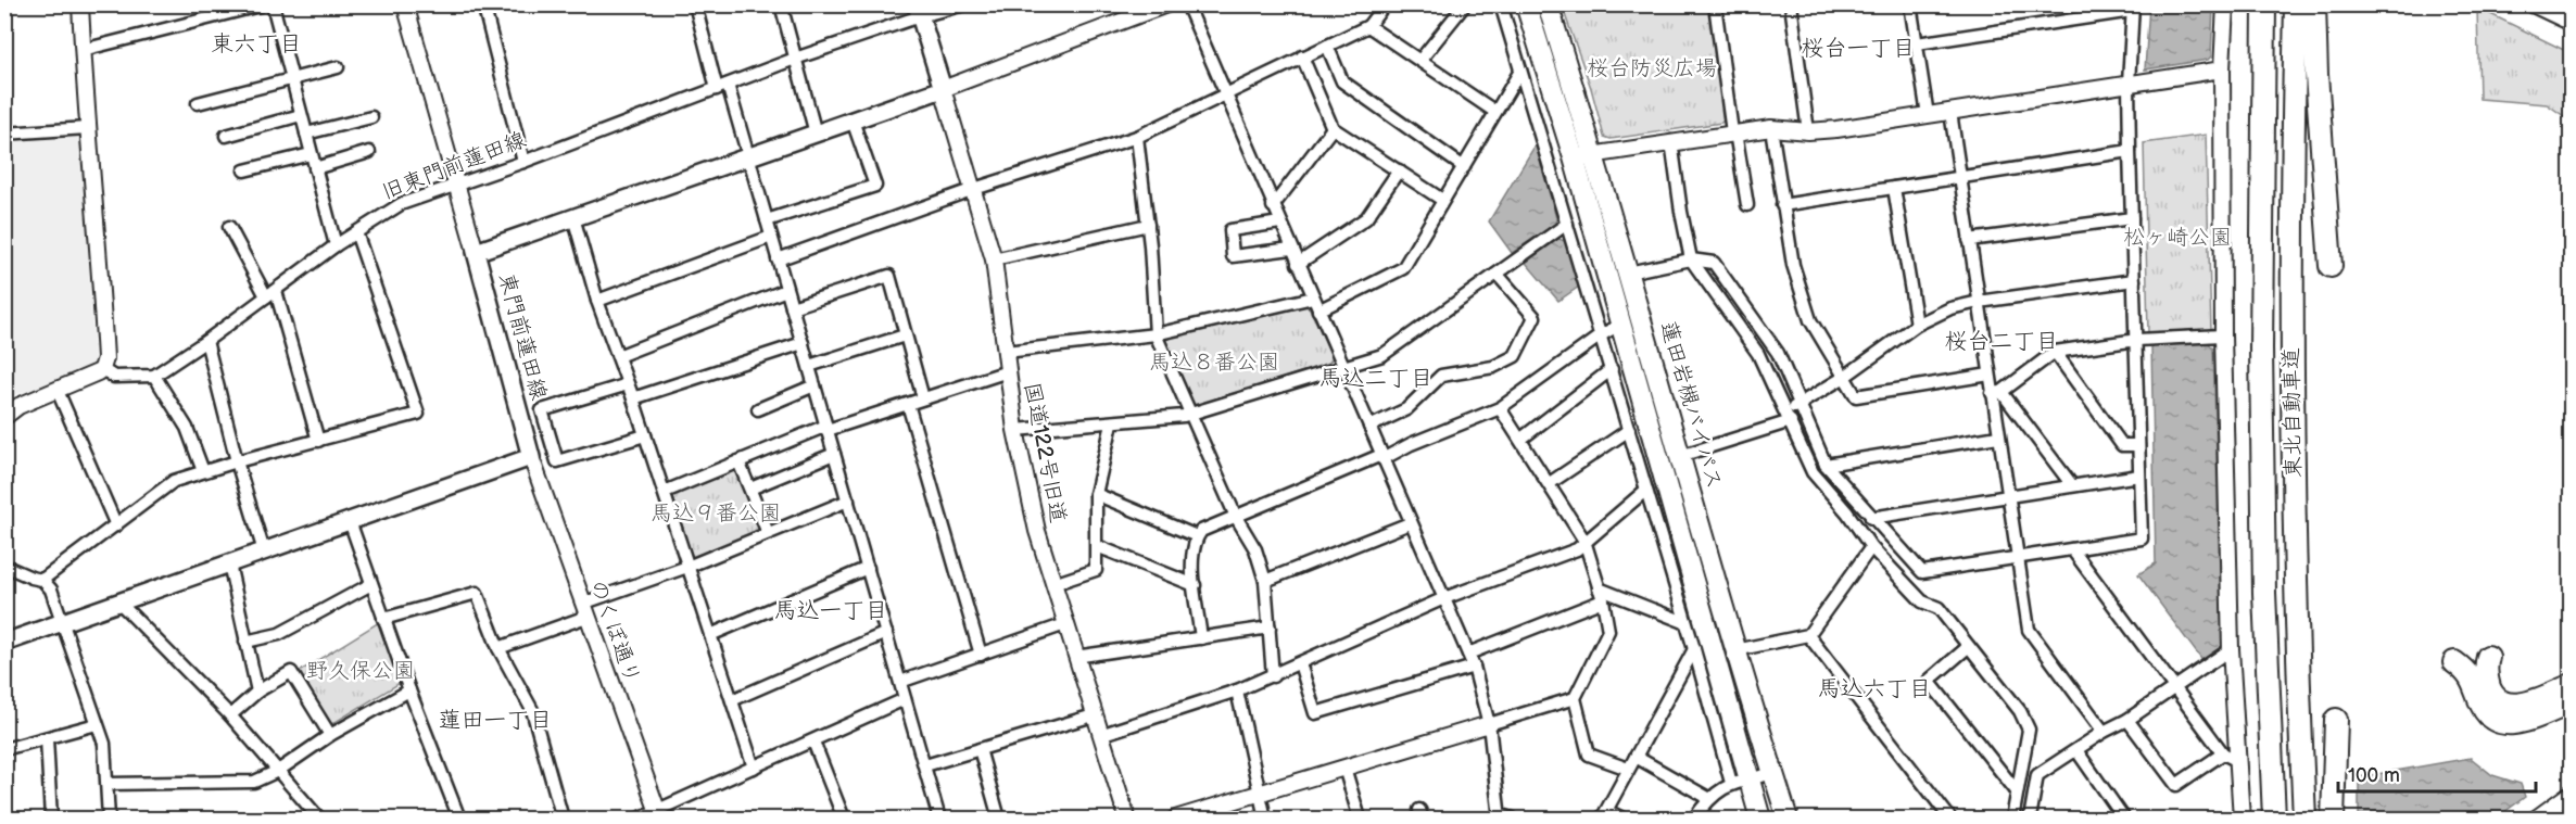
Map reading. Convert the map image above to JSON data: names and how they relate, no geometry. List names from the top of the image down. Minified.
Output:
{"streets":{"highway":["蓮田岩槻バイパス","東北自動車道"],"main road":["東門前蓮田線"],"street":["旧東門前蓮田線","国道122号旧道","のくぼ通り"]},"crossings":[["東門前蓮田線","国道122号旧道"],["東門前蓮田線","のくぼ通り"]],"districts":["東六丁目","桜台一丁目","桜台二丁目","馬込二丁目","馬込一丁目","馬込六丁目","蓮田一丁目"],"parks":["桜台防災広場","松ヶ崎公園","馬込８番公園","馬込９番公園","野久保公園"],"scale_bar":"100 m"}
